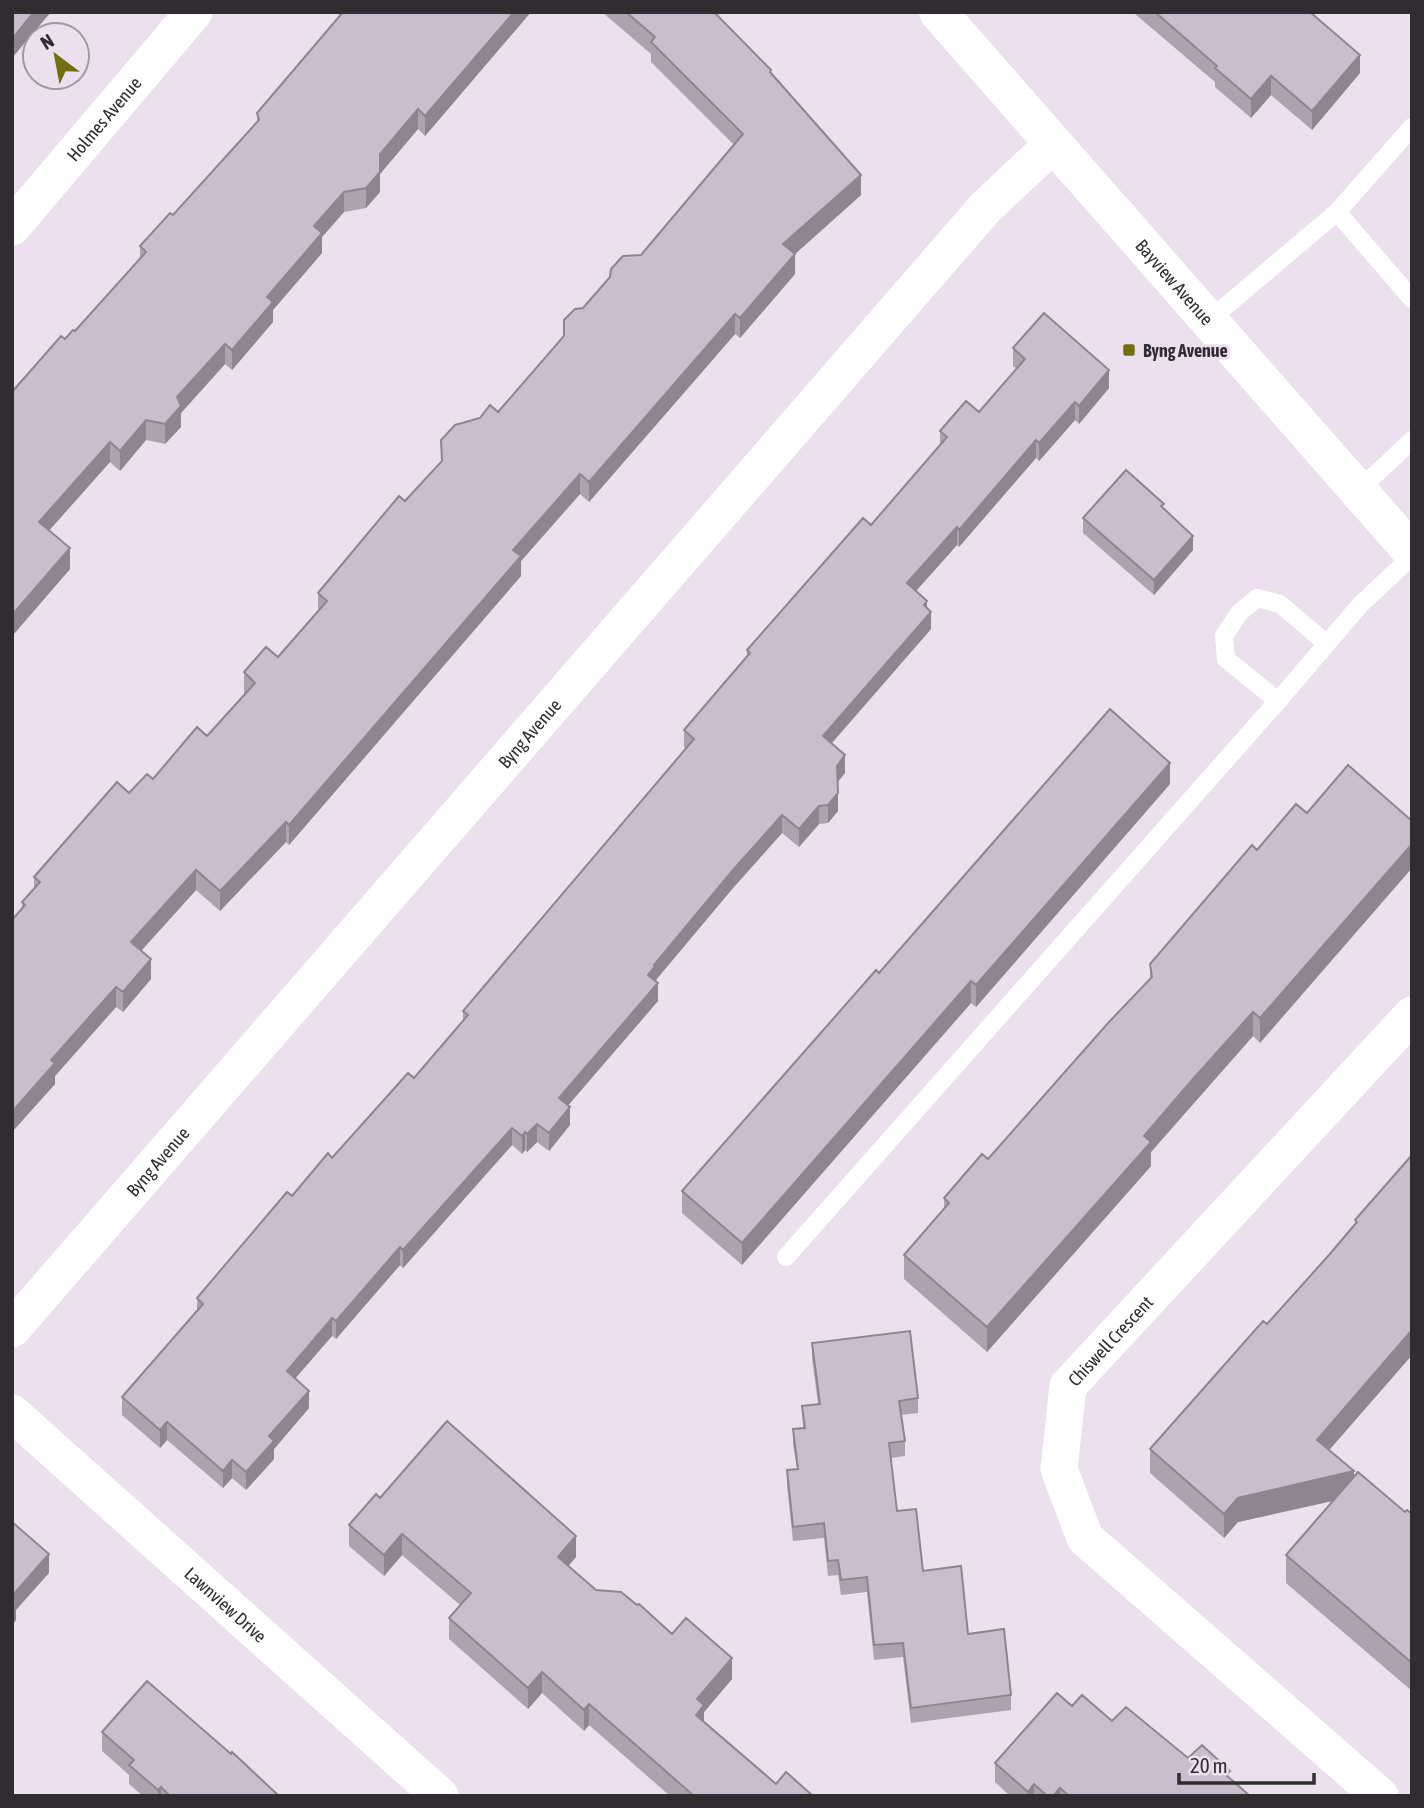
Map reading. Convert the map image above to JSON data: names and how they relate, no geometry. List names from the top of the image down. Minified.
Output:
{"streets":{"main road":["Bayview Avenue"],"street":["Holmes Avenue","Byng Avenue","Chiswell Crescent","Lawnview Drive"]},"crossings":[["Bayview Avenue","Byng Avenue"]],"places":{"transit":["Byng Avenue"]},"scale_bar":"20 m","north":"top left"}
